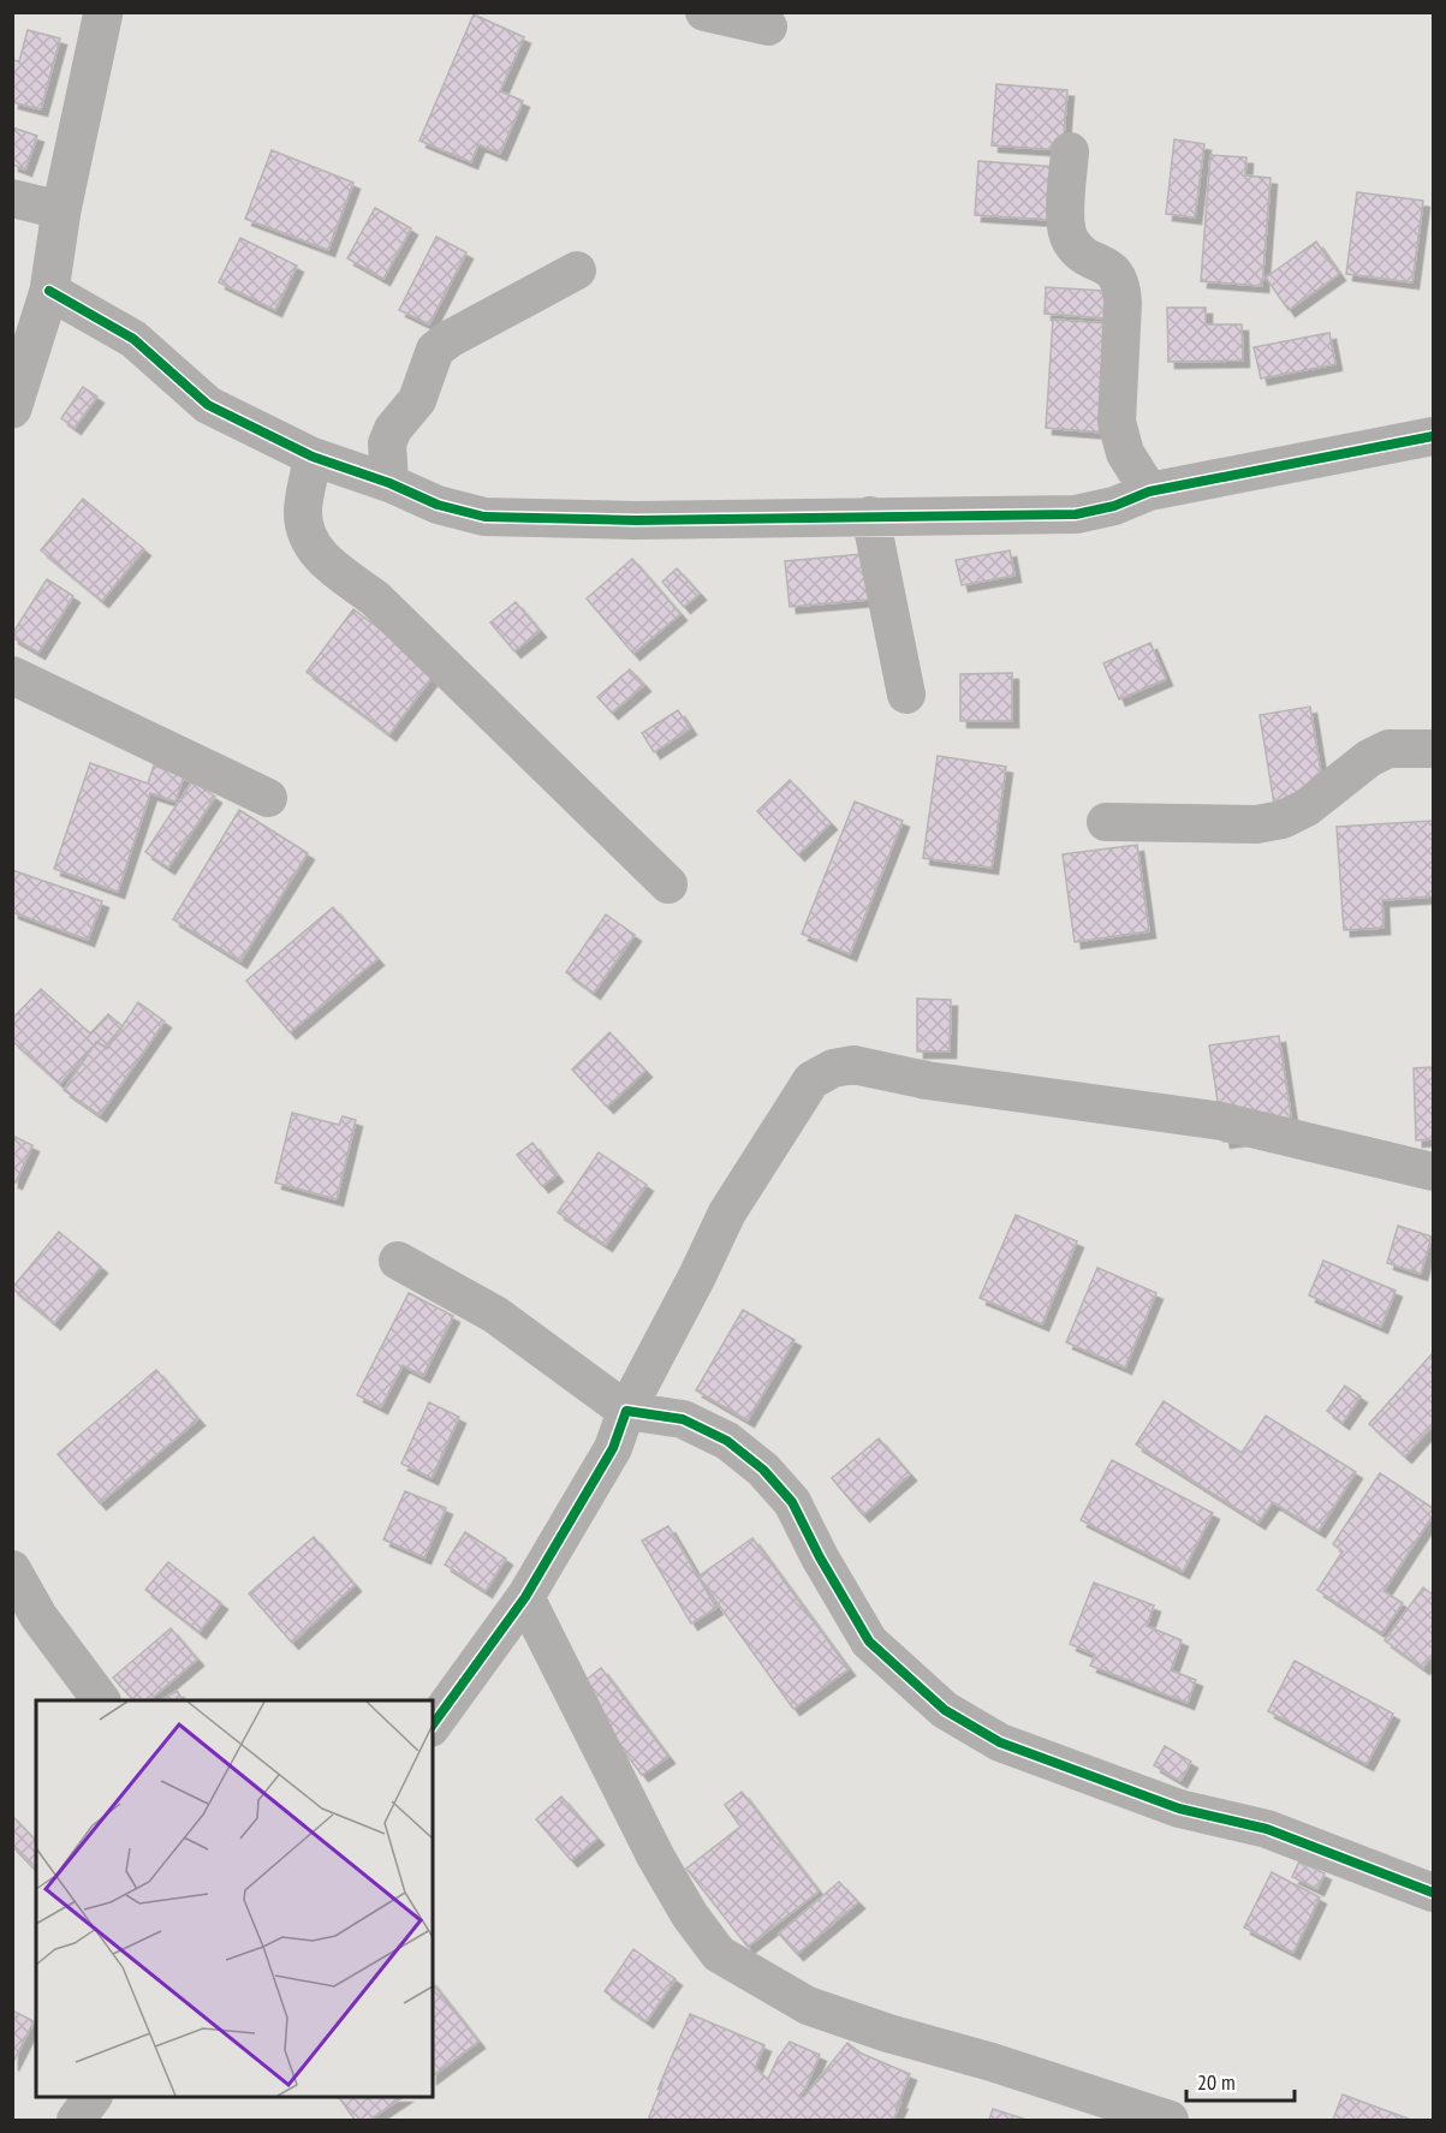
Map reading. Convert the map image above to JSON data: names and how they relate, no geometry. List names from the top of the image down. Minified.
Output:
{"scale_bar":"20 m"}
